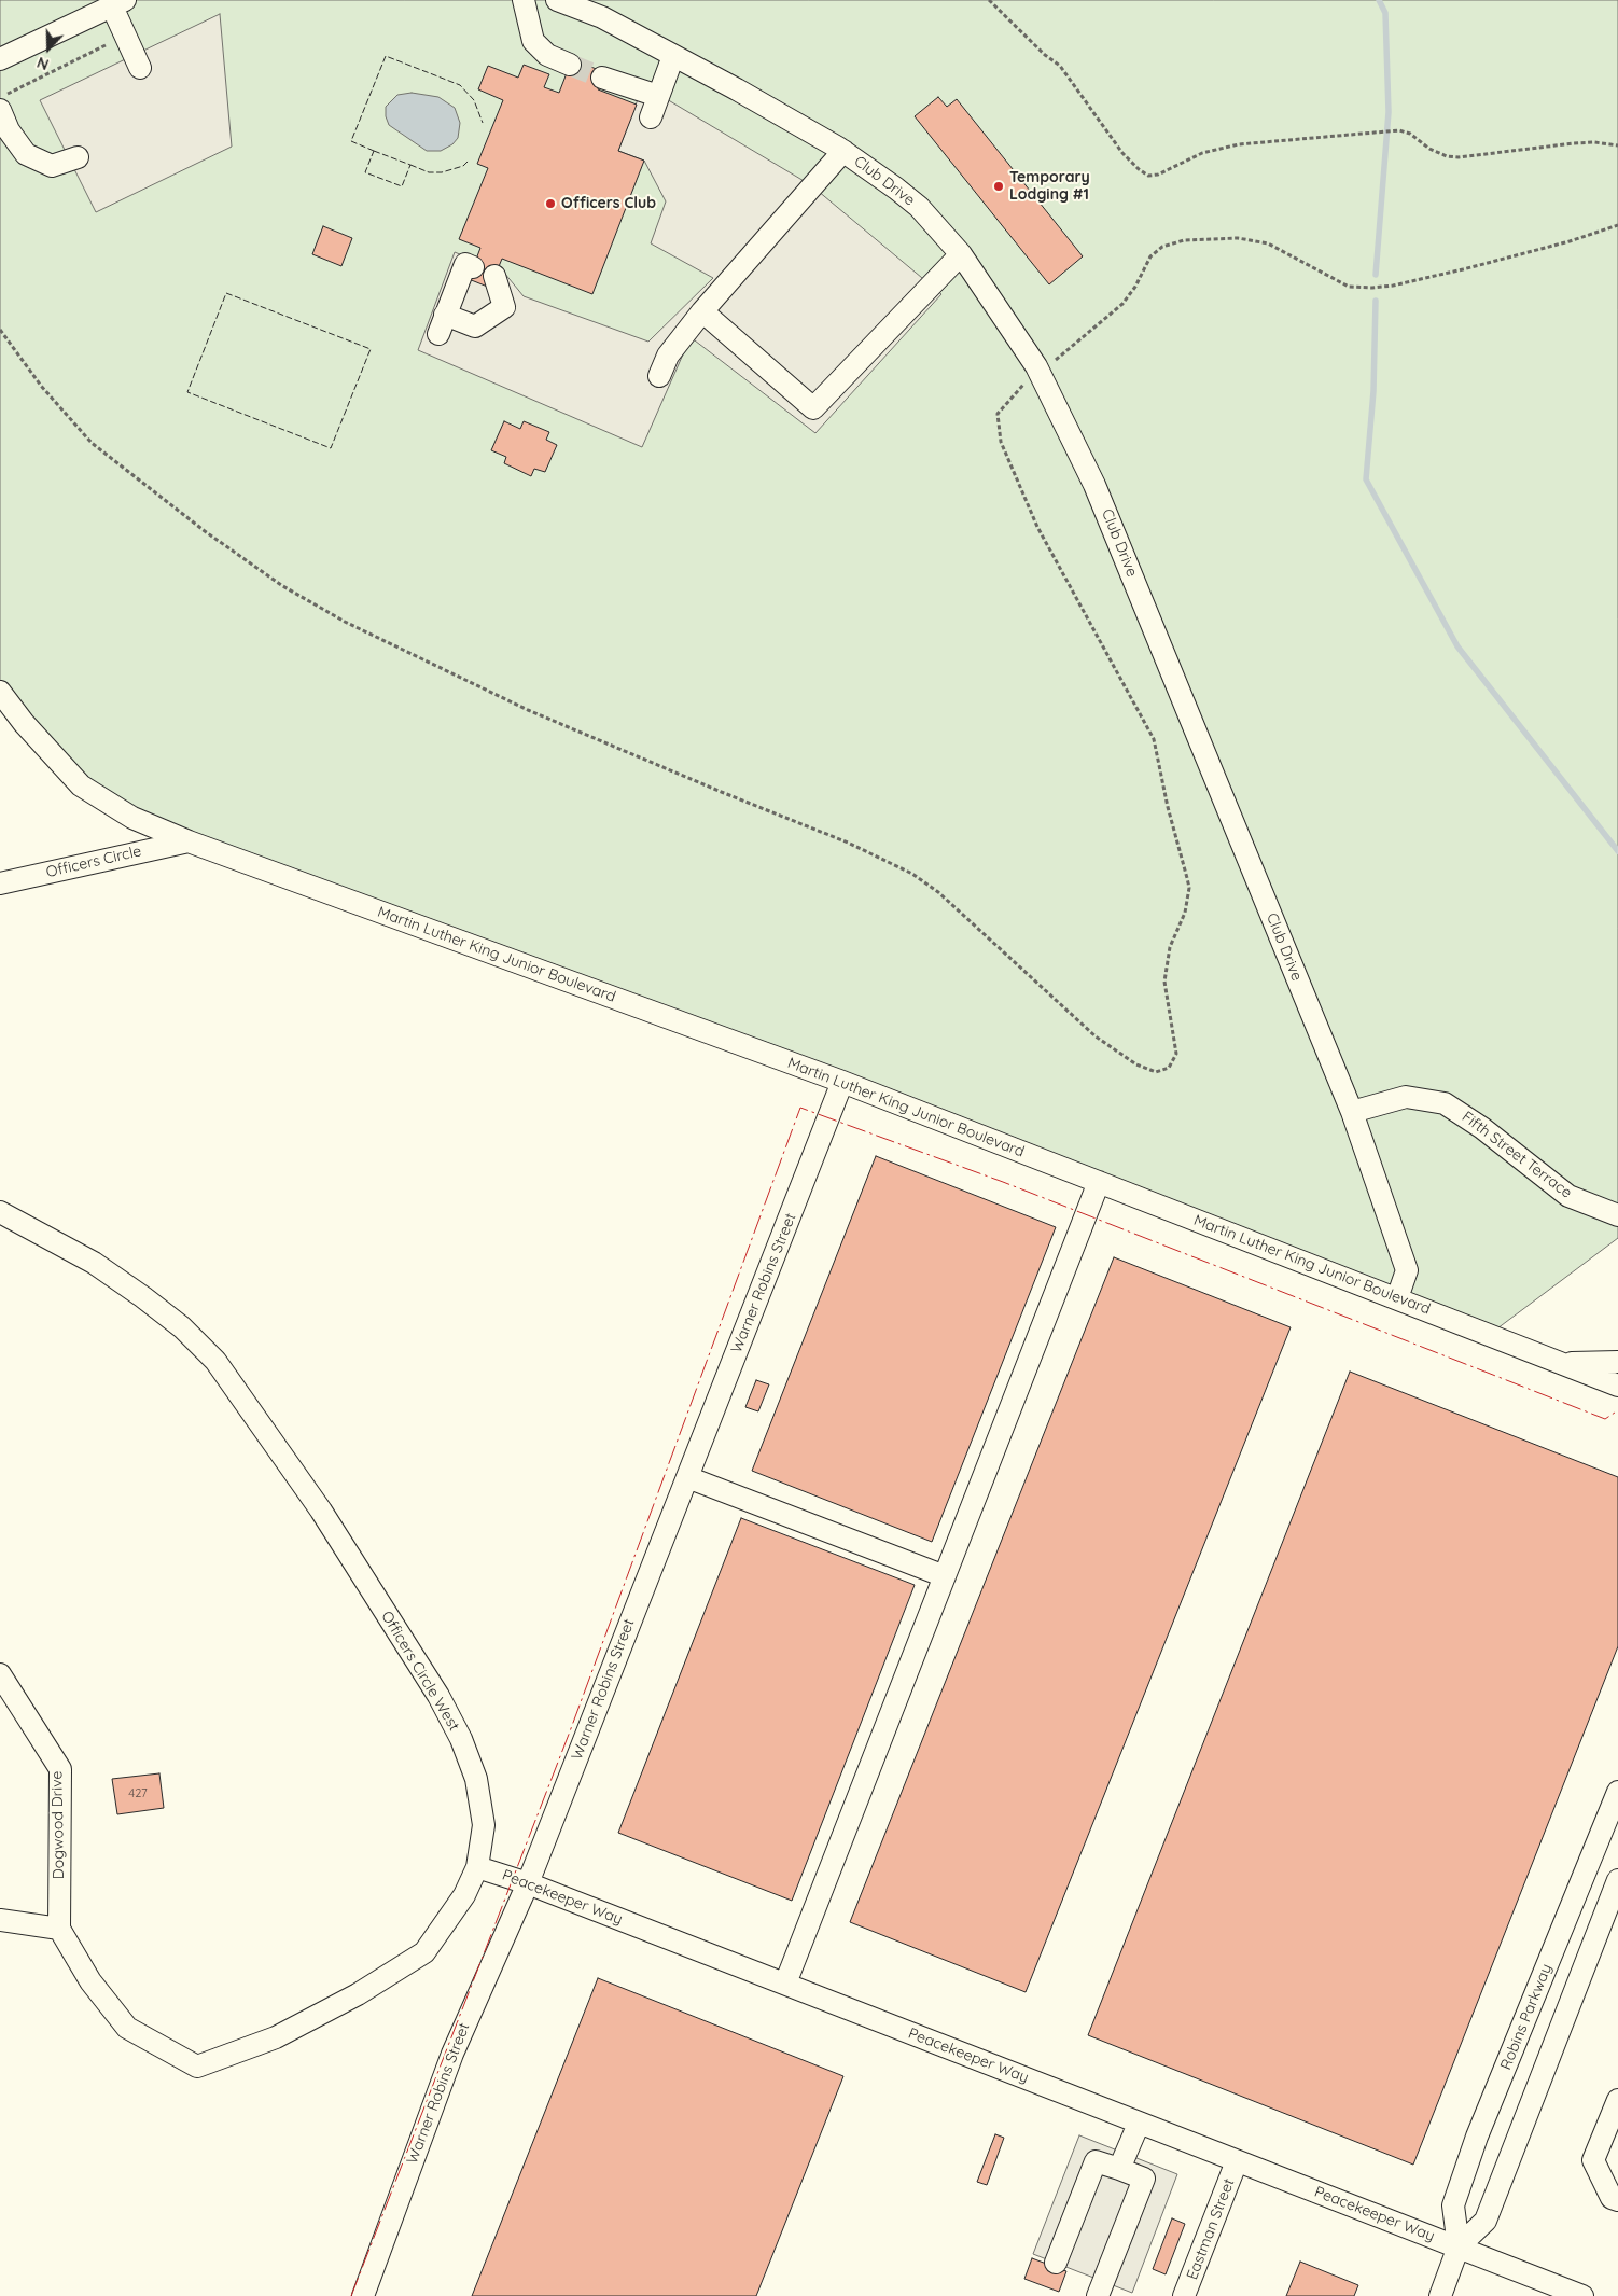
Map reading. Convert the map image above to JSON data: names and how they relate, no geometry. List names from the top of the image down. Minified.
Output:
{"streets":{"street":["Club Drive","Officers Circle","Martin Luther King Junior Boulevard","Fifth Street Terrace","Warner Robins Street","Officers Circle West","Dogwood Drive","Peacekeeper Way","Robins Parkway","Eastman Street"]},"crossings":[["Club Drive","Martin Luther King Junior Boulevard"],["Club Drive","Fifth Street Terrace"],["Officers Circle","Martin Luther King Junior Boulevard"],["Martin Luther King Junior Boulevard","Warner Robins Street"],["Warner Robins Street","Peacekeeper Way"],["Officers Circle West","Dogwood Drive"],["Officers Circle West","Peacekeeper Way"],["Peacekeeper Way","Robins Parkway"],["Peacekeeper Way","Eastman Street"]],"places":["Temporary Lodging #1","Officers Club"],"house_numbers":["427"],"north":"bottom"}
